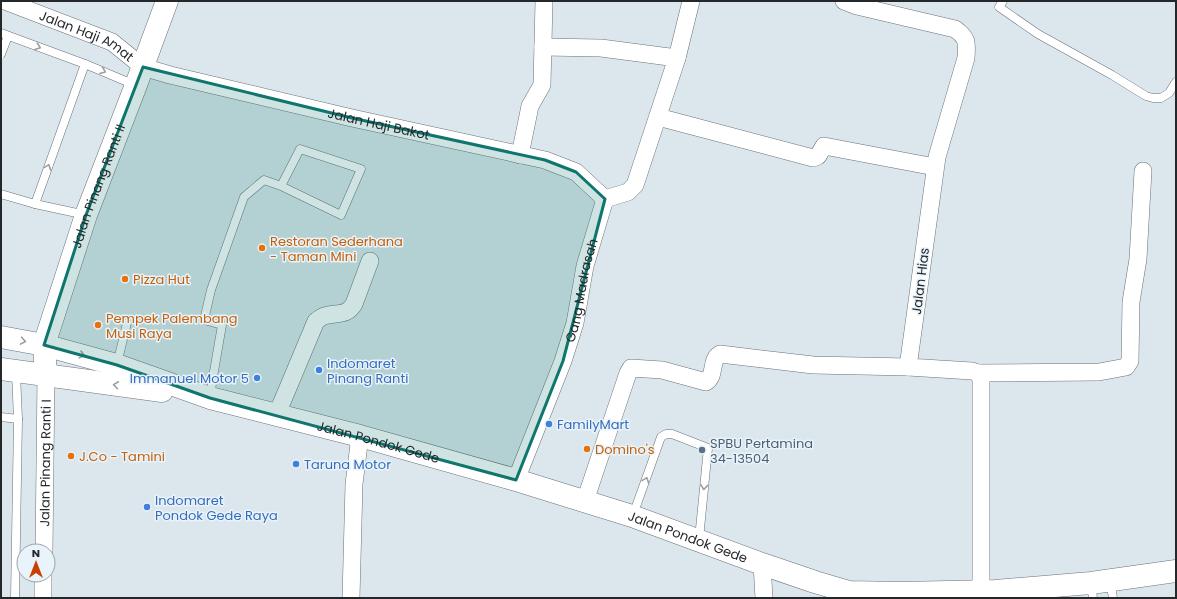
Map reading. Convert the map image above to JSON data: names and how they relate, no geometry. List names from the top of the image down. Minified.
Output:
{"streets":{"main road":["Jalan Pinang Ranti II","Jalan Pondok Gede"],"street":["Jalan Haji Amat","Jalan Haji Bakot","Jalan Hias","Gang Madrasah","Jalan Pinang Ranti I"]},"crossings":[["Jalan Haji Amat","Jalan Haji Bakot"],["Jalan Haji Amat","Jalan Pinang Ranti II"],["Jalan Haji Bakot","Jalan Pinang Ranti II"],["Jalan Haji Bakot","Gang Madrasah"],["Jalan Pinang Ranti II","Jalan Pondok Gede"],["Jalan Pinang Ranti II","Jalan Pinang Ranti I"],["Gang Madrasah","Jalan Pondok Gede"],["Jalan Pondok Gede","Jalan Pinang Ranti I"]],"places":["Restoran Sederhana - Taman Mini","Pizza Hut","Pempek Palembang Musi Raya","Indomaret Pinang Ranti","Immanuel Motor 5","FamilyMart","Domino's","SPBU Pertamina 34-13504","J.Co - Tamini","Taruna Motor","Indomaret Pondok Gede Raya"],"north":"top"}
